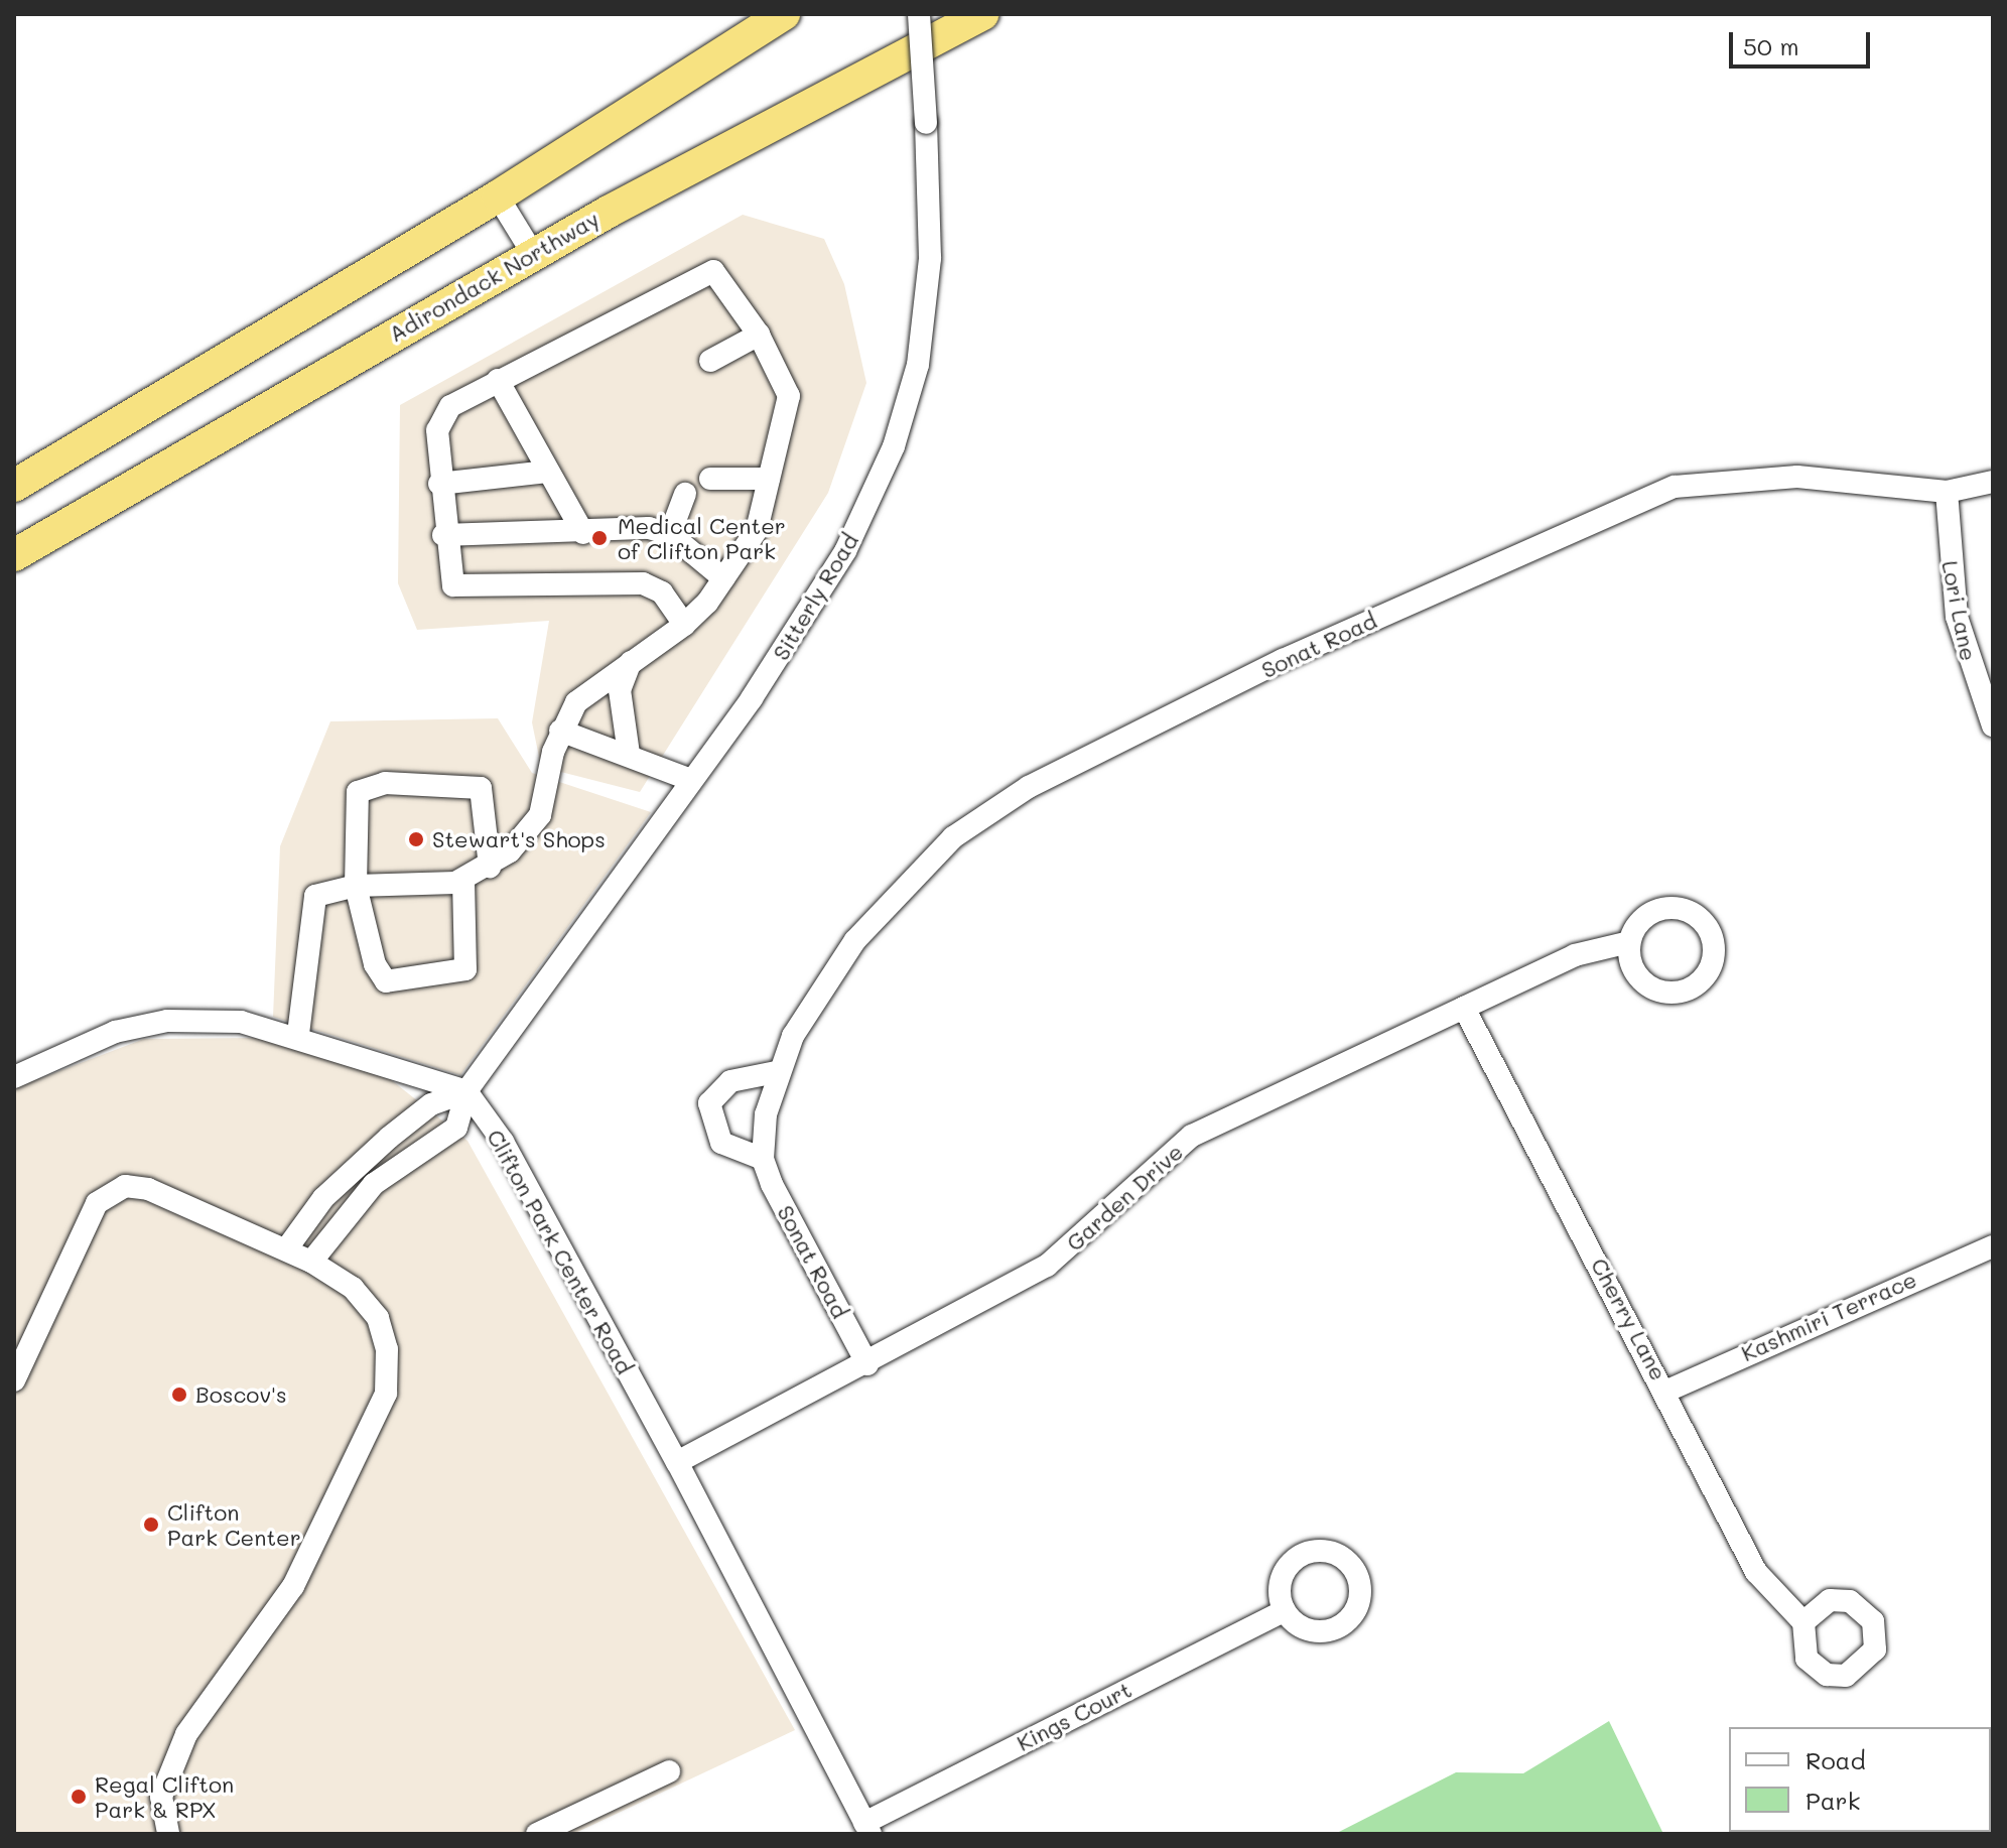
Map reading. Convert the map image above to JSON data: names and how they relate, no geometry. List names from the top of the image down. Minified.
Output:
{"streets":{"highway":["Adirondack Northway"],"street":["Sitterly Road","Lori Lane","Sonat Road","Garden Drive","Clifton Park Center Road","Kashmiri Terrace","Cherry Lane","Kings Court"]},"crossings":[["Sitterly Road","Clifton Park Center Road"],["Lori Lane","Sonat Road"],["Sonat Road","Garden Drive"],["Garden Drive","Clifton Park Center Road"],["Garden Drive","Cherry Lane"],["Clifton Park Center Road","Kings Court"],["Kashmiri Terrace","Cherry Lane"]],"places":["Medical Center of Clifton Park","Stewart's Shops","Boscov's","Clifton Park Center","Regal Clifton Park & RPX"],"legend":["Road","Park"],"scale_bar":"50 m"}
